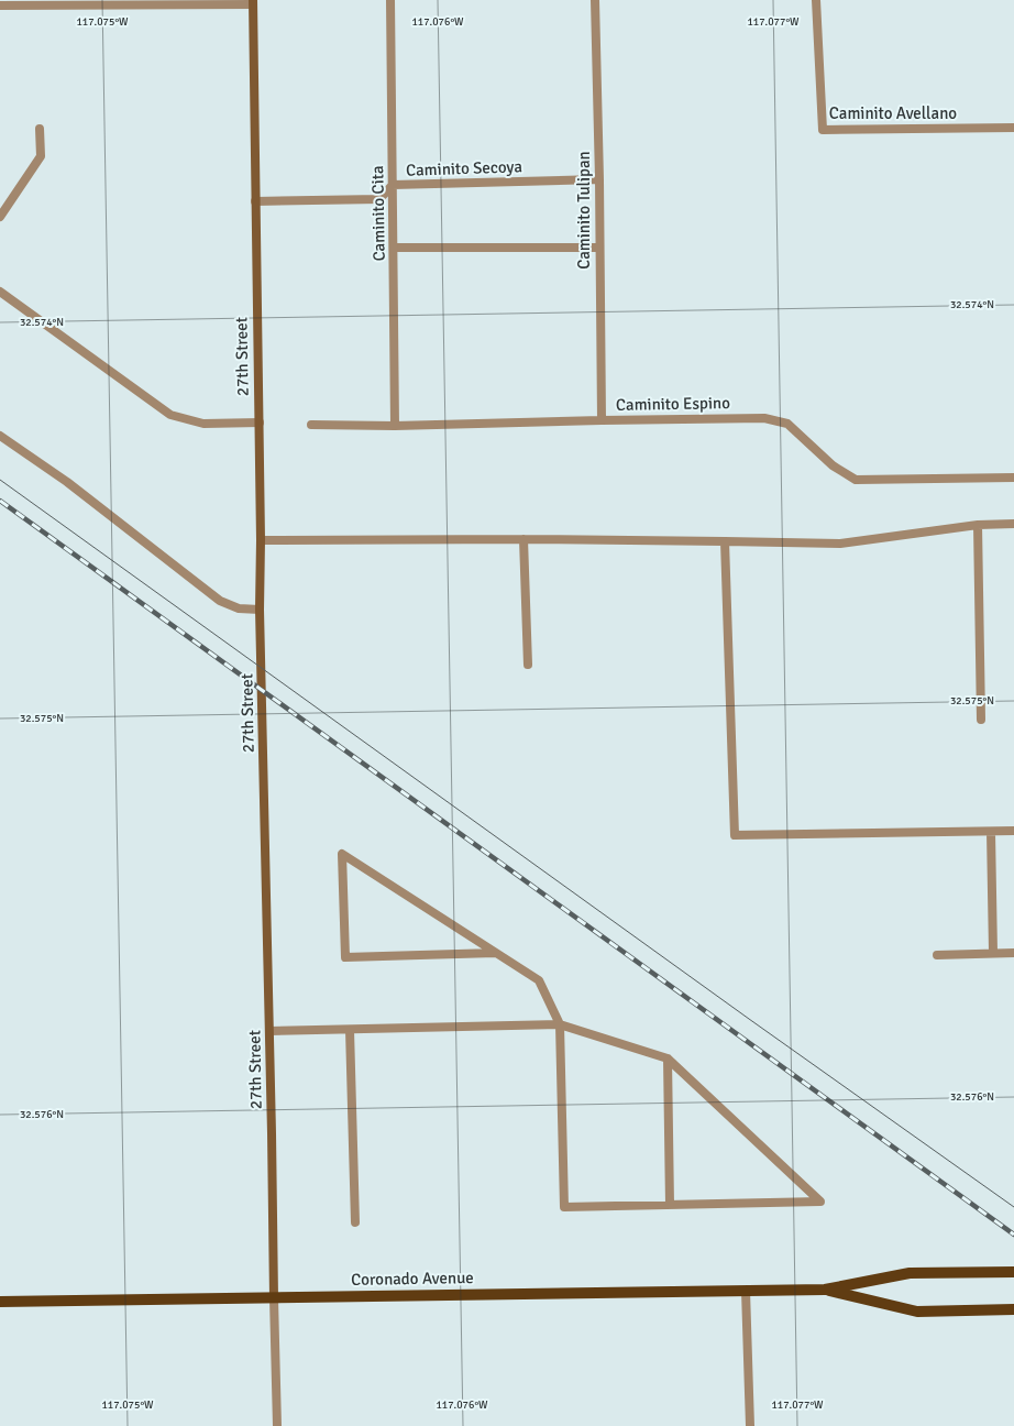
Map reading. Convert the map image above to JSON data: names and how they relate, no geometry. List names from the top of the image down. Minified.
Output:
{"streets":{"main road":["Coronado Avenue"],"street":["Caminito Avellano","Caminito Secoya","Caminito Tulipan","Caminito Cita","27th Street","Caminito Espino"]},"crossings":[["Caminito Secoya","Caminito Tulipan"],["Caminito Secoya","Caminito Cita"],["Caminito Secoya","27th Street"],["Caminito Tulipan","Caminito Espino"],["Caminito Cita","Caminito Espino"],["27th Street","Coronado Avenue"]],"coordinates":["117.075°W","117.076°W","117.077°W","32.574°N","32.575°N","32.576°N"]}
